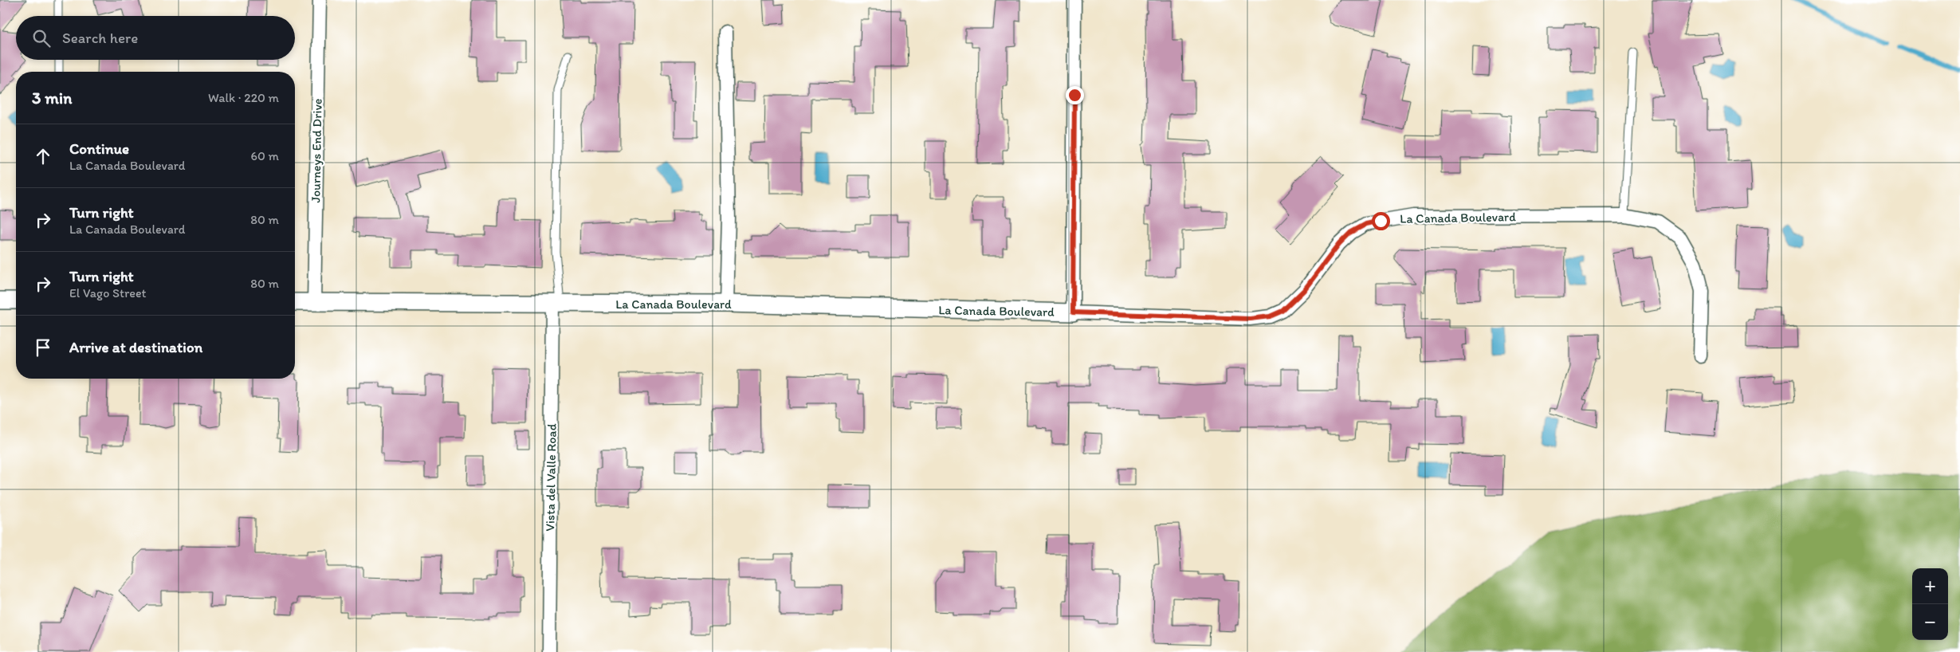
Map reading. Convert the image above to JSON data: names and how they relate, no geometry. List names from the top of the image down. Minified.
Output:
{"streets":{"street":["Journeys End Drive","La Canada Boulevard","Vista del Valle Road"]},"crossings":[["Journeys End Drive","La Canada Boulevard"],["La Canada Boulevard","Vista del Valle Road"]],"page":{"search":"Search here","heading":["3 min","Walk · 220 m"],"list":[["Continue","La Canada Boulevard","60 m"],["Turn right","La Canada Boulevard","80 m"],["Turn right","El Vago Street","80 m"],"Arrive at destination"],"map_buttons":["+","−"]}}
